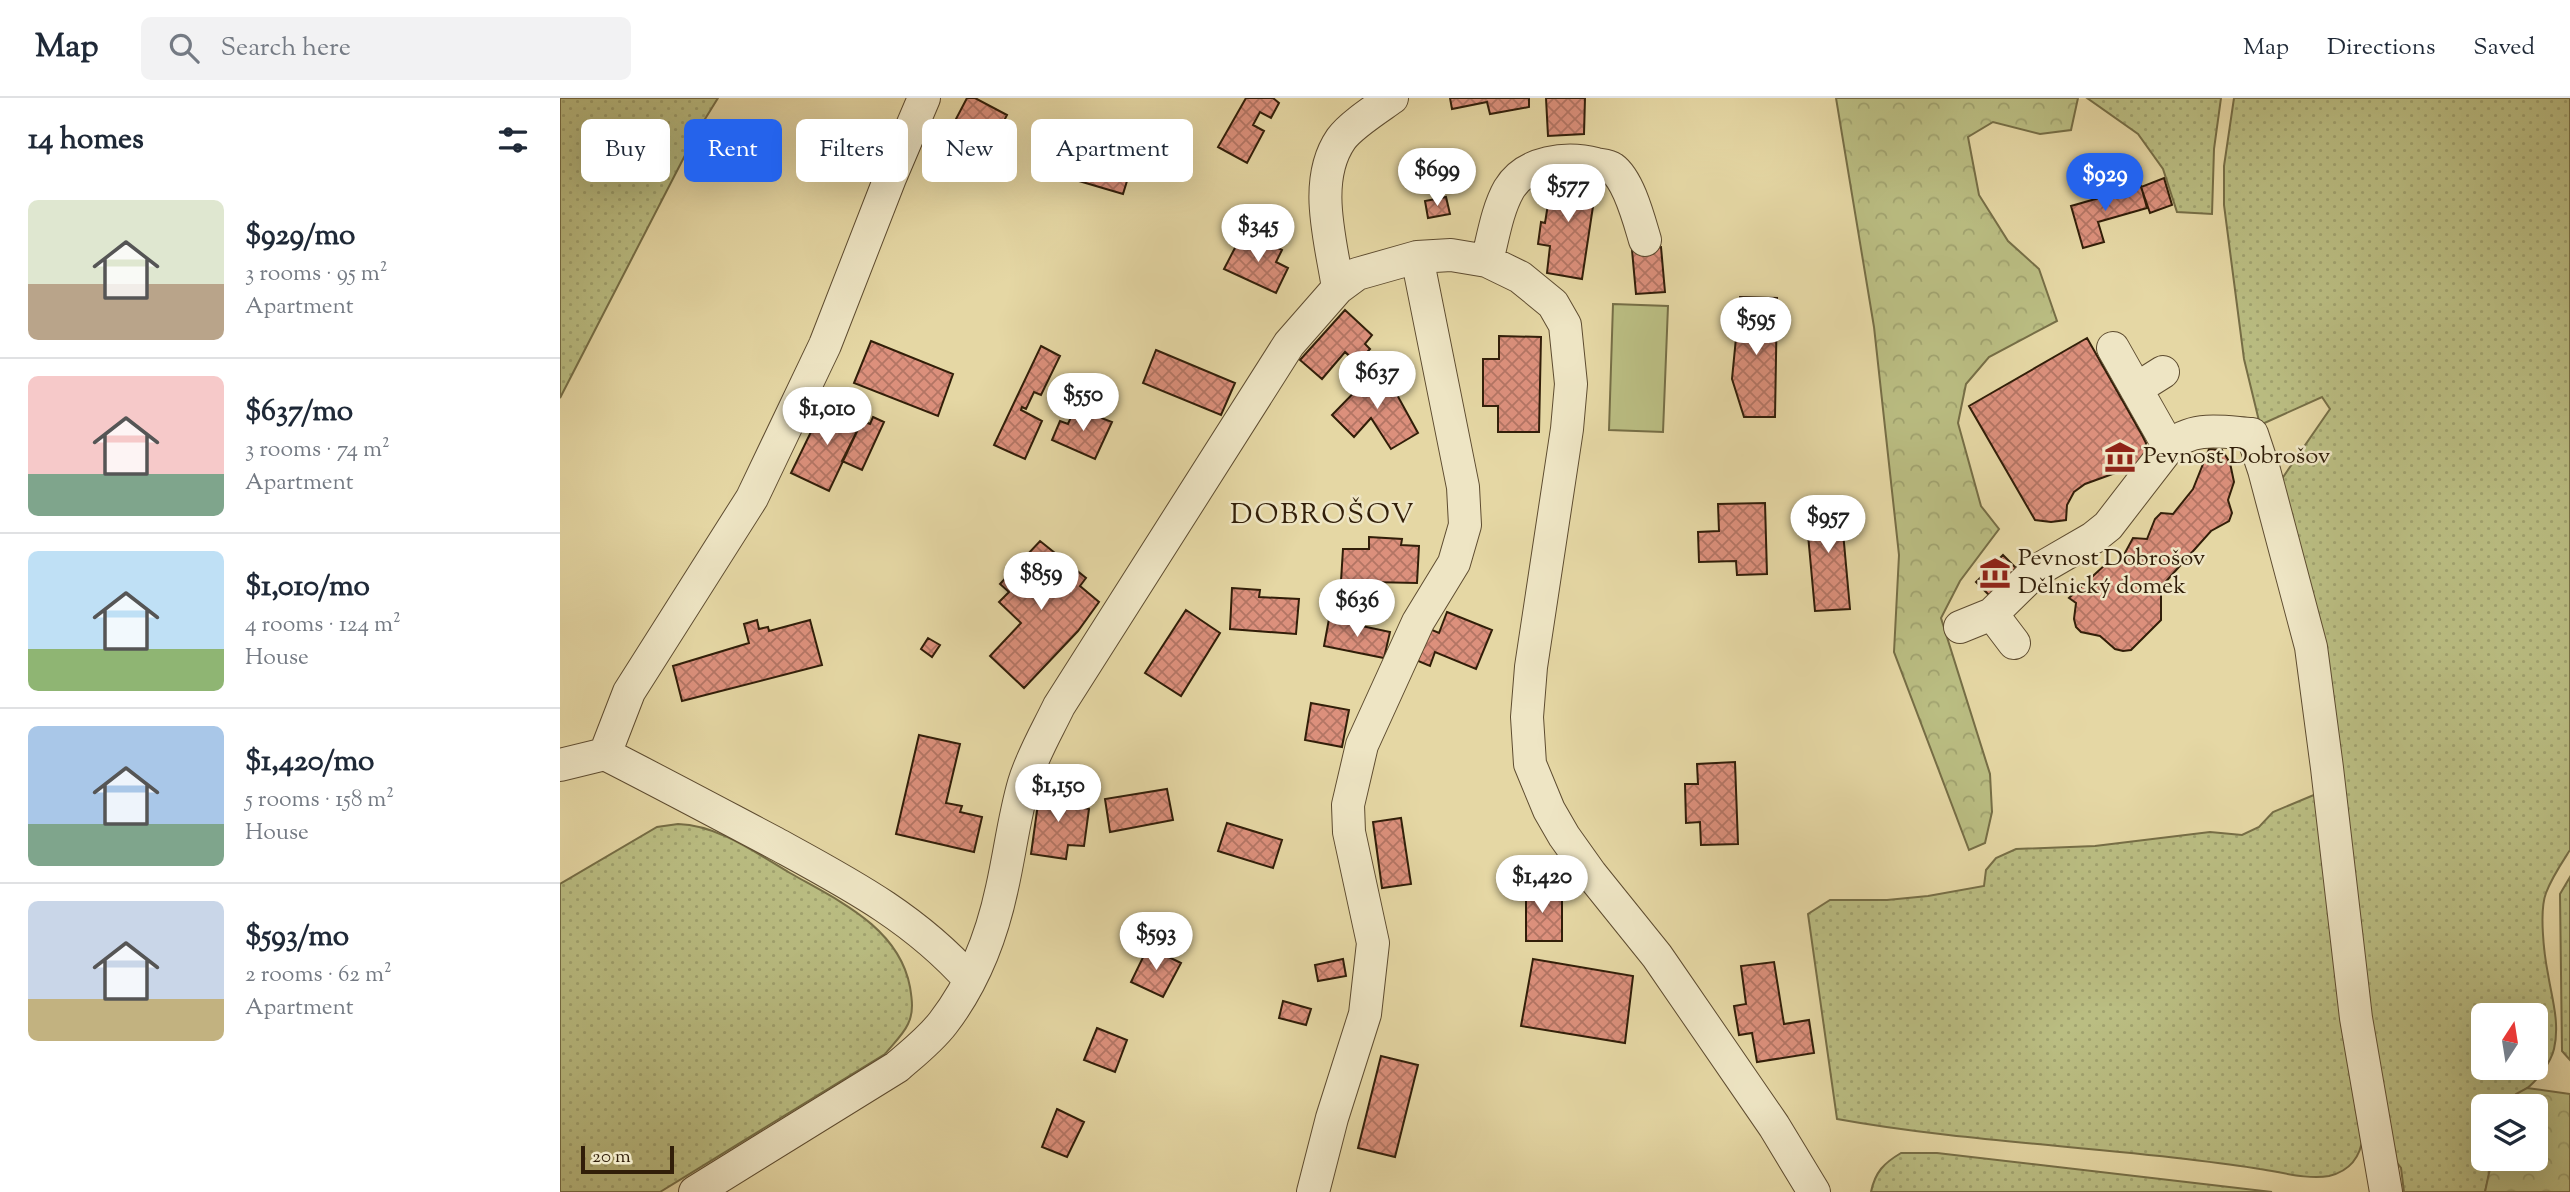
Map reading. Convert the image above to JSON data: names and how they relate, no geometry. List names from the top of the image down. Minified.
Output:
{"districts":["DOBROŠOV"],"places":{"museum":["Pevnost Dobrošov","Pevnost Dobrošov Dělnický domek"]},"scale_bar":"20 m","north":"top","page":{"header":"Map","search":"Search here","nav":["Map","Directions","Saved"],"heading":"14 homes","chip":["Buy","Rent","Filters","New","Apartment"],"price":["$699","$929","$577","$345","$595","$637","$550","$1,010","$957","$859","$636","$1,150","$1,420","$593"],"list":[{"name":"$929/mo","note":"3 rooms · 95 m² · Apartment"},{"name":"$637/mo","note":"3 rooms · 74 m² · Apartment"},{"name":"$1,010/mo","note":"4 rooms · 124 m² · House"},{"name":"$1,420/mo","note":"5 rooms · 158 m² · House"},{"name":"$593/mo","note":"2 rooms · 62 m² · Apartment"}],"scale":"20 m"}}
